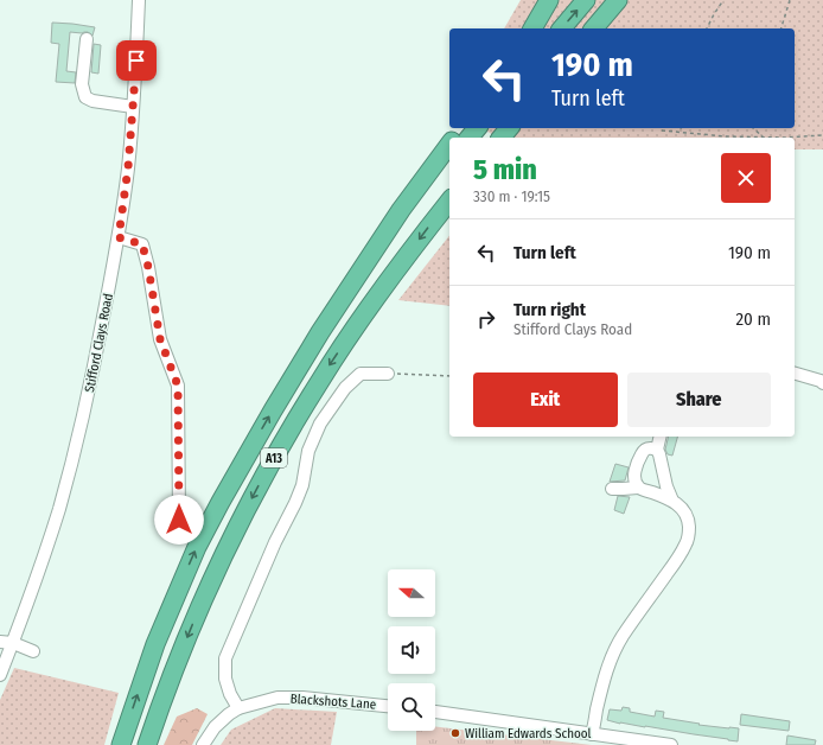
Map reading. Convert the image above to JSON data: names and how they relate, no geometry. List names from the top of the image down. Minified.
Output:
{"streets":{"highway":["A13"],"street":["Stifford Clays Road","Blackshots Lane"]},"places":["William Edwards School"],"north":"left","page":{"turn":["190 m","Turn left"],"heading":["5 min","330 m · 19:15"],"list":[{"name":"Turn left","value":"190 m"},{"name":"Turn right","note":"Stifford Clays Road","value":"20 m"}],"buttons":["Exit","Share"]}}
